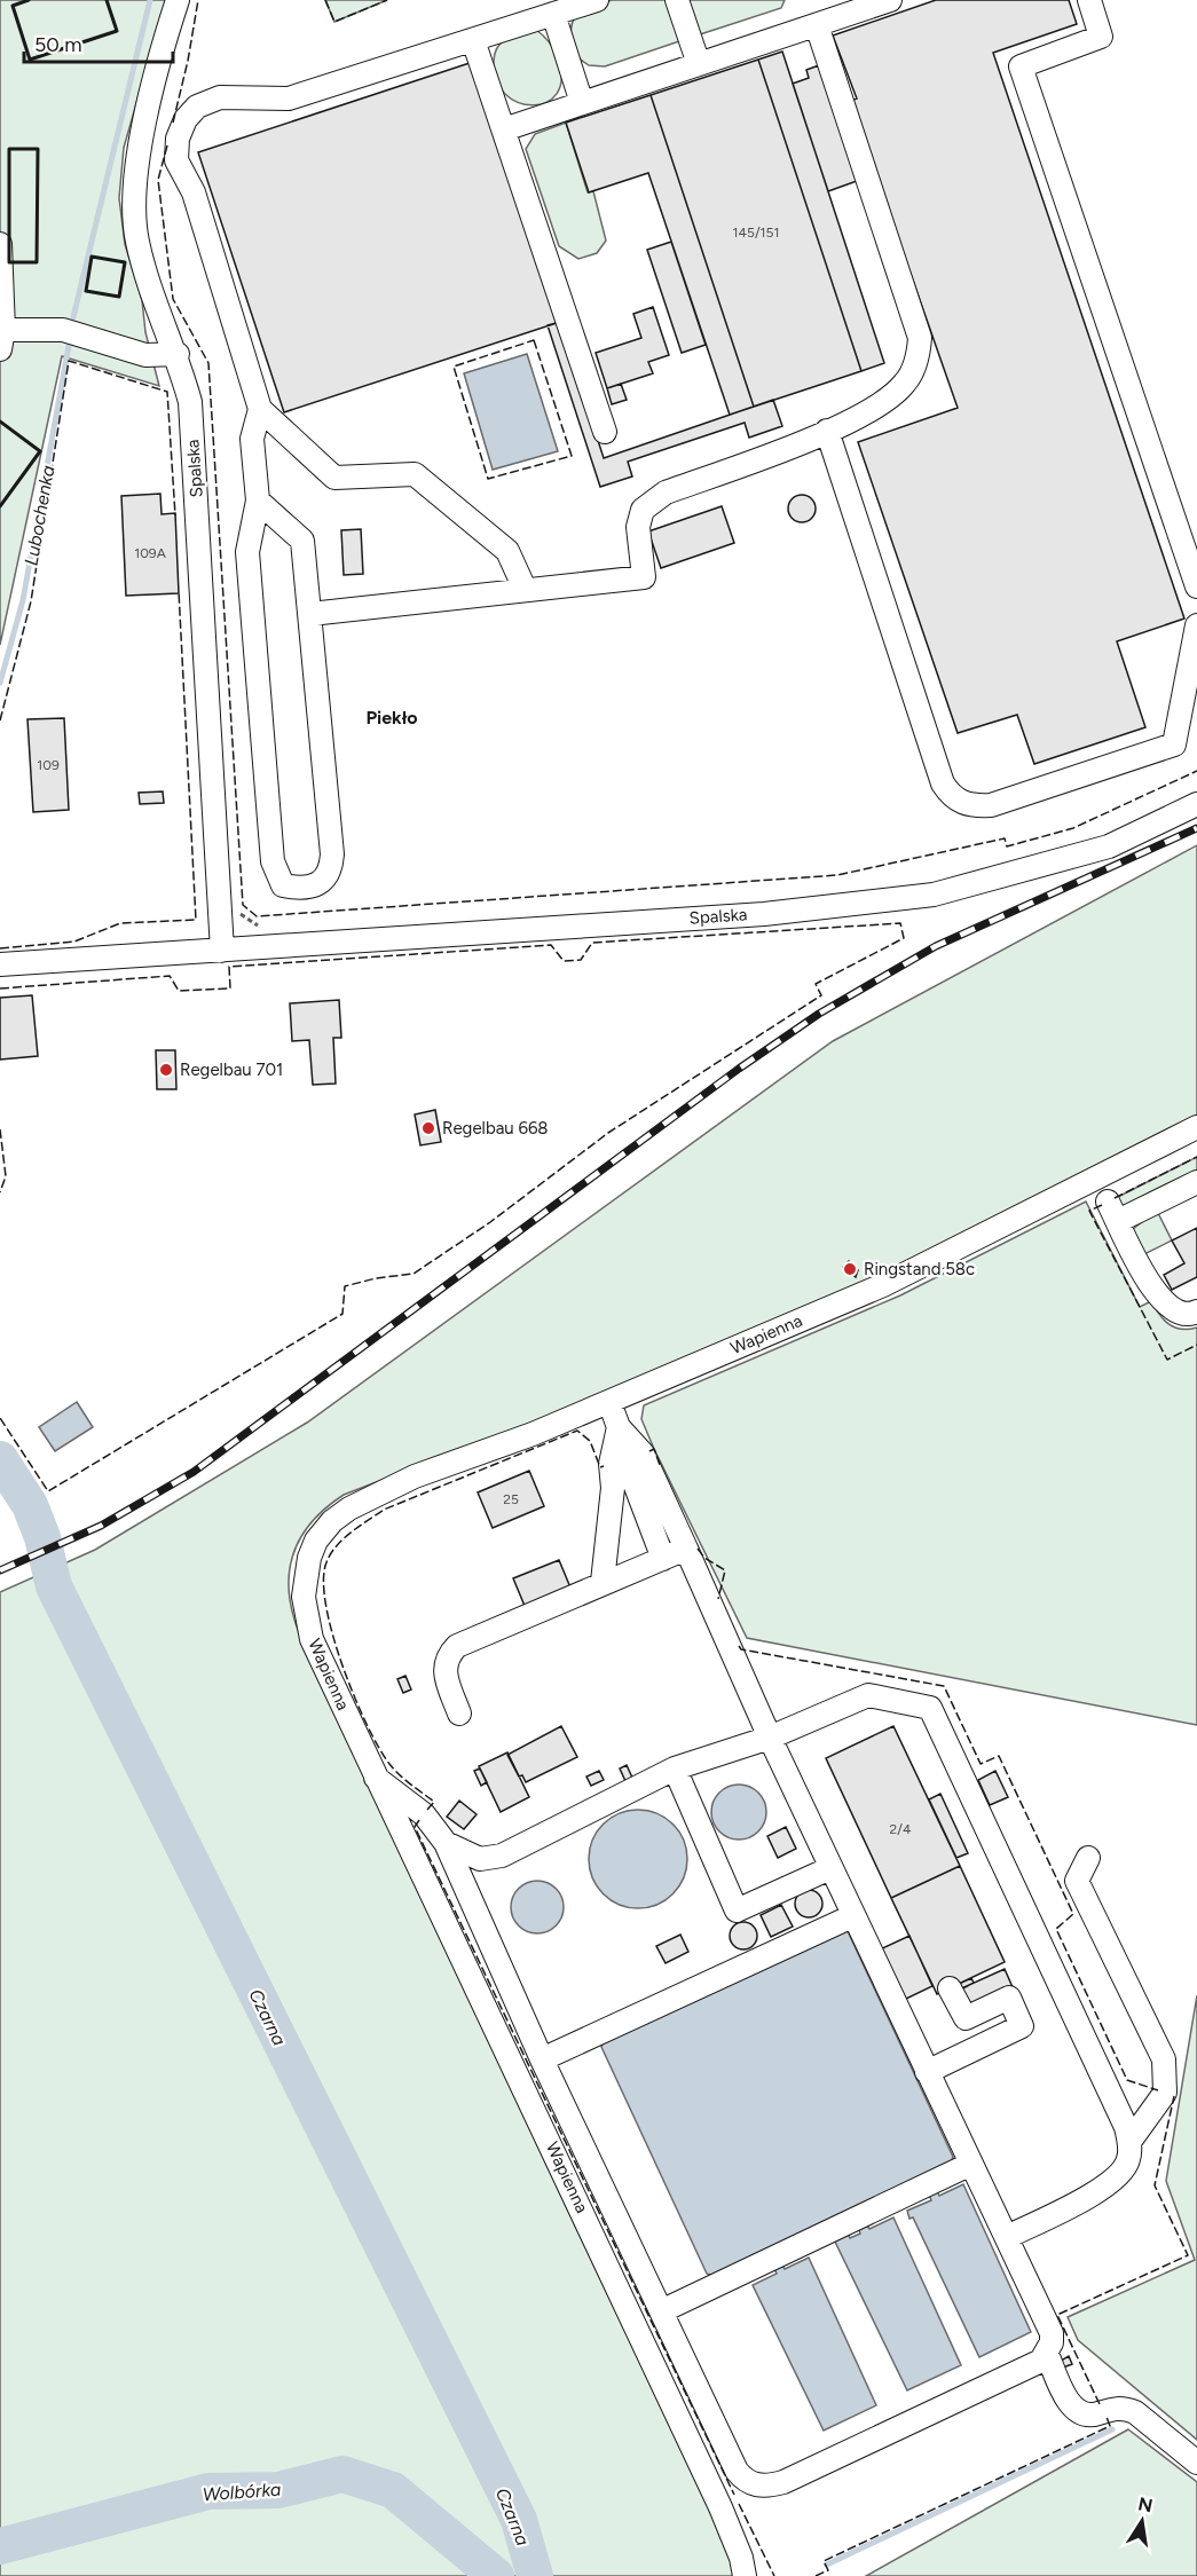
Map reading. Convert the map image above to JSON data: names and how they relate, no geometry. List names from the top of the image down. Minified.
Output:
{"streets":{"street":["Spalska","Wapienna"]},"districts":["Piekło"],"water":["Lubochenka","Czarna","Wolbórka"],"places":["Regelbau 701","Regelbau 668","Ringstand 58c"],"house_numbers":["145/151","109A","109","25","2/4"],"scale_bar":"50 m","north":"top"}
